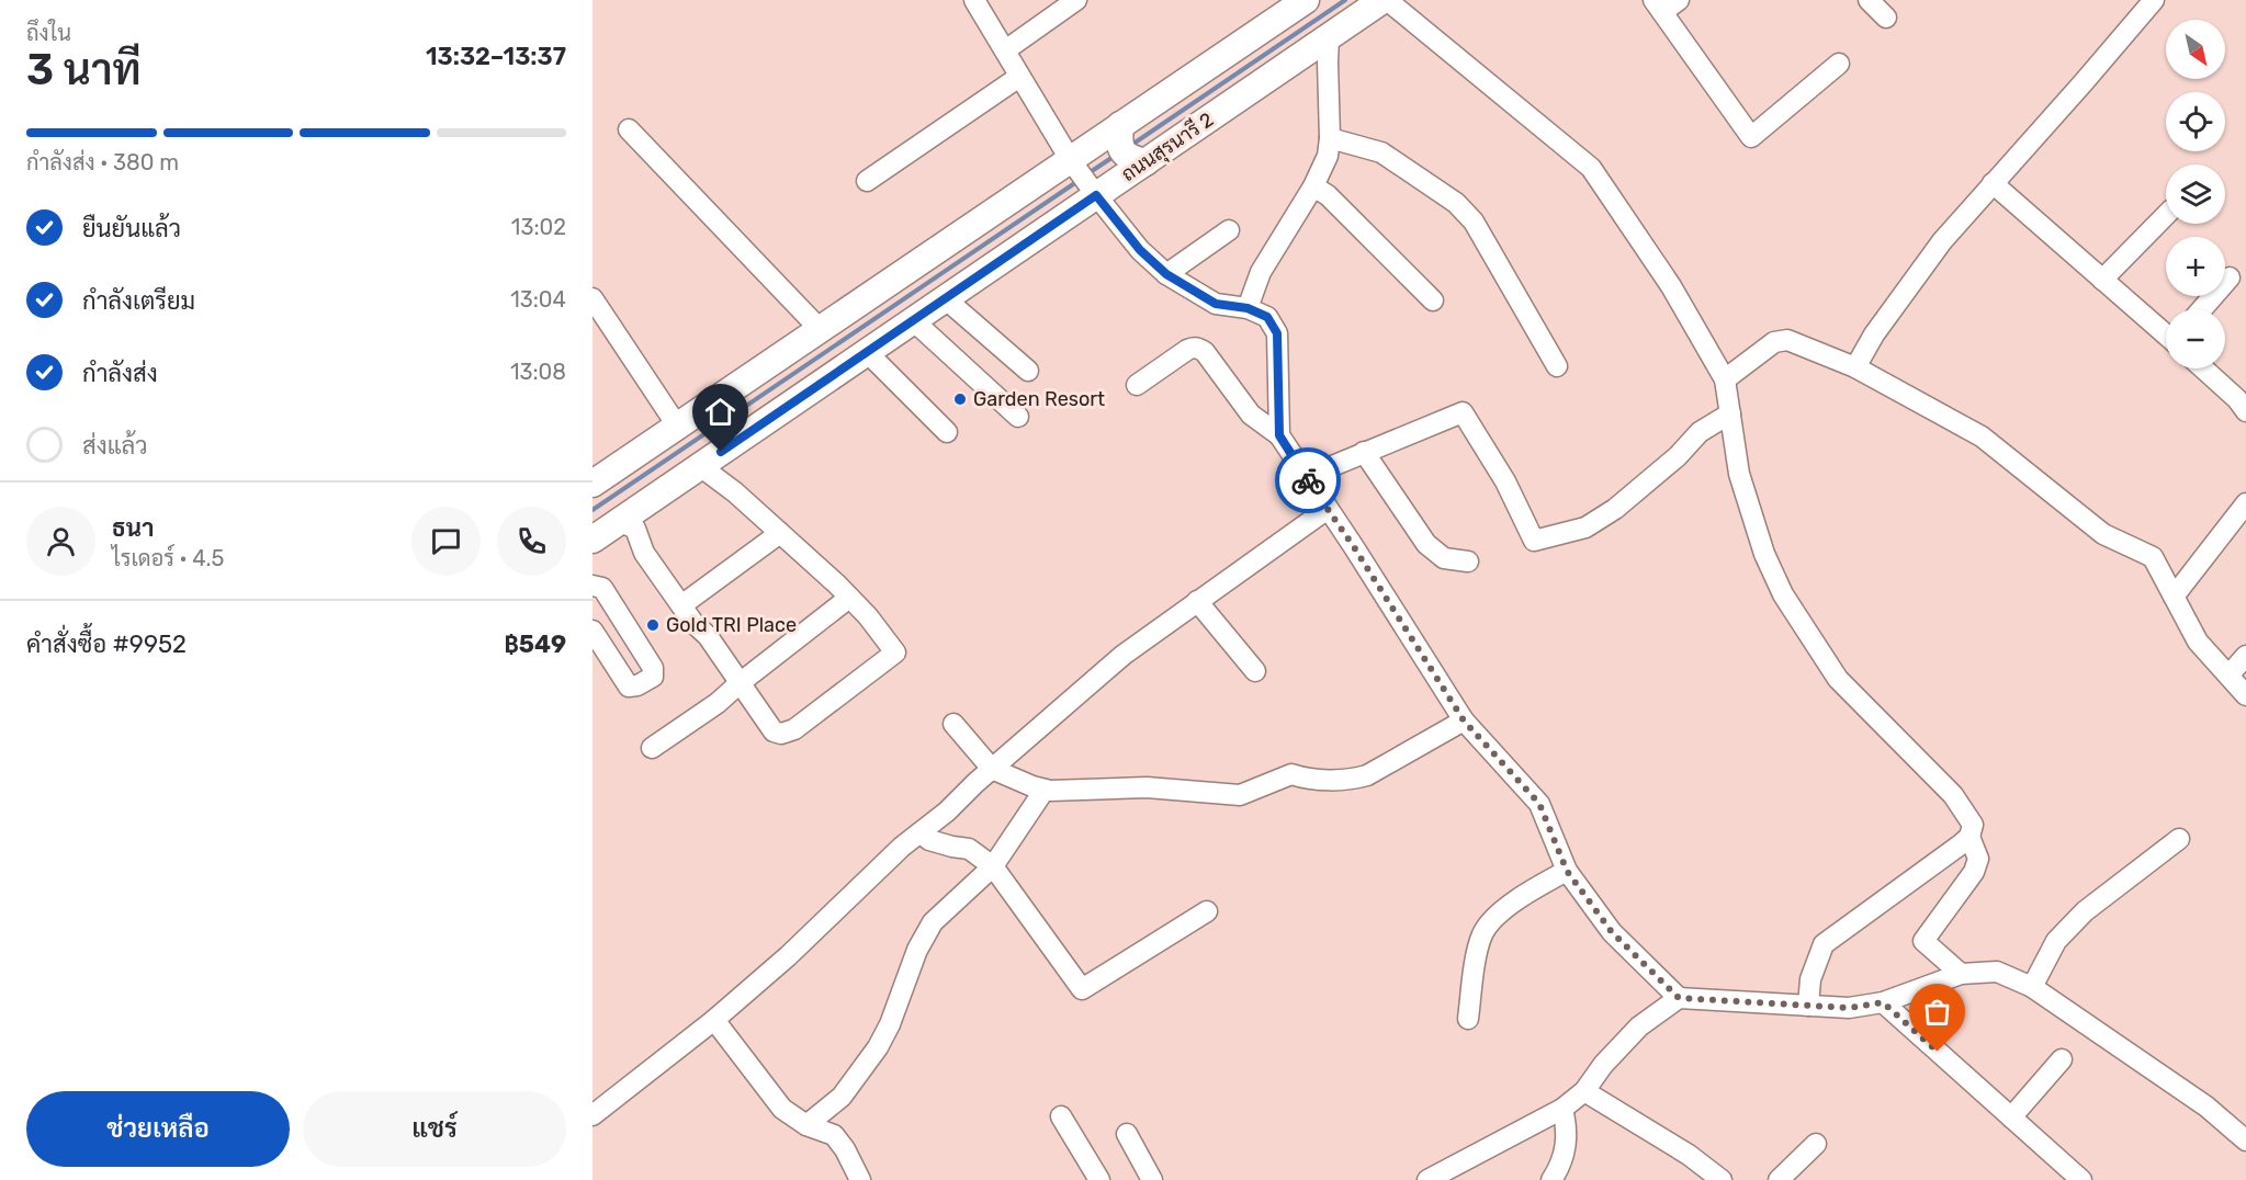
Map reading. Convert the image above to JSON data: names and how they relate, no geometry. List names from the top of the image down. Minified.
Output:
{"streets":{"main road":["ถนนสุรนารี 2"]},"places":["Garden Resort","Gold TRI Place"],"north":"bottom right","page":{"heading":["3 นาที","ถึงใน","13:32–13:37"],"panel":["ธนา","ไรเดอร์ · 4.5","คำสั่งซื้อ #9952","฿549"],"map_buttons":["+","−"],"bar":"กำลังส่ง · 380 m","list":[["ยืนยันแล้ว","13:02"],["กำลังเตรียม","13:04"],["กำลังส่ง","13:08"],"ส่งแล้ว"],"buttons":["ช่วยเหลือ","แชร์"]}}
